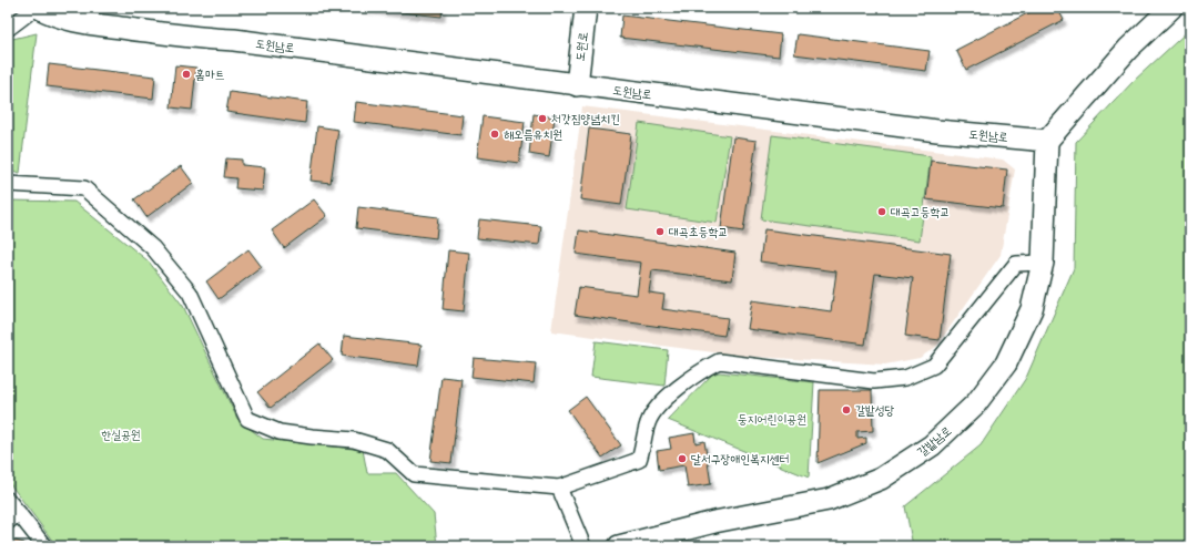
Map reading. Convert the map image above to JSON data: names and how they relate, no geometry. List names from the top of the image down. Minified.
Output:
{"streets":{"street":["도원남로","도원로","갈밭남로"]},"crossings":[["도원남로","도원로"],["도원남로","갈밭남로"]],"parks":["둥지어린이공원","한실공원"],"places":["홈마트","처갓집양념치킨","해오름유치원","대곡고등학교","대곡초등학교","갈밭성당","달서구장애인복지센터"]}
